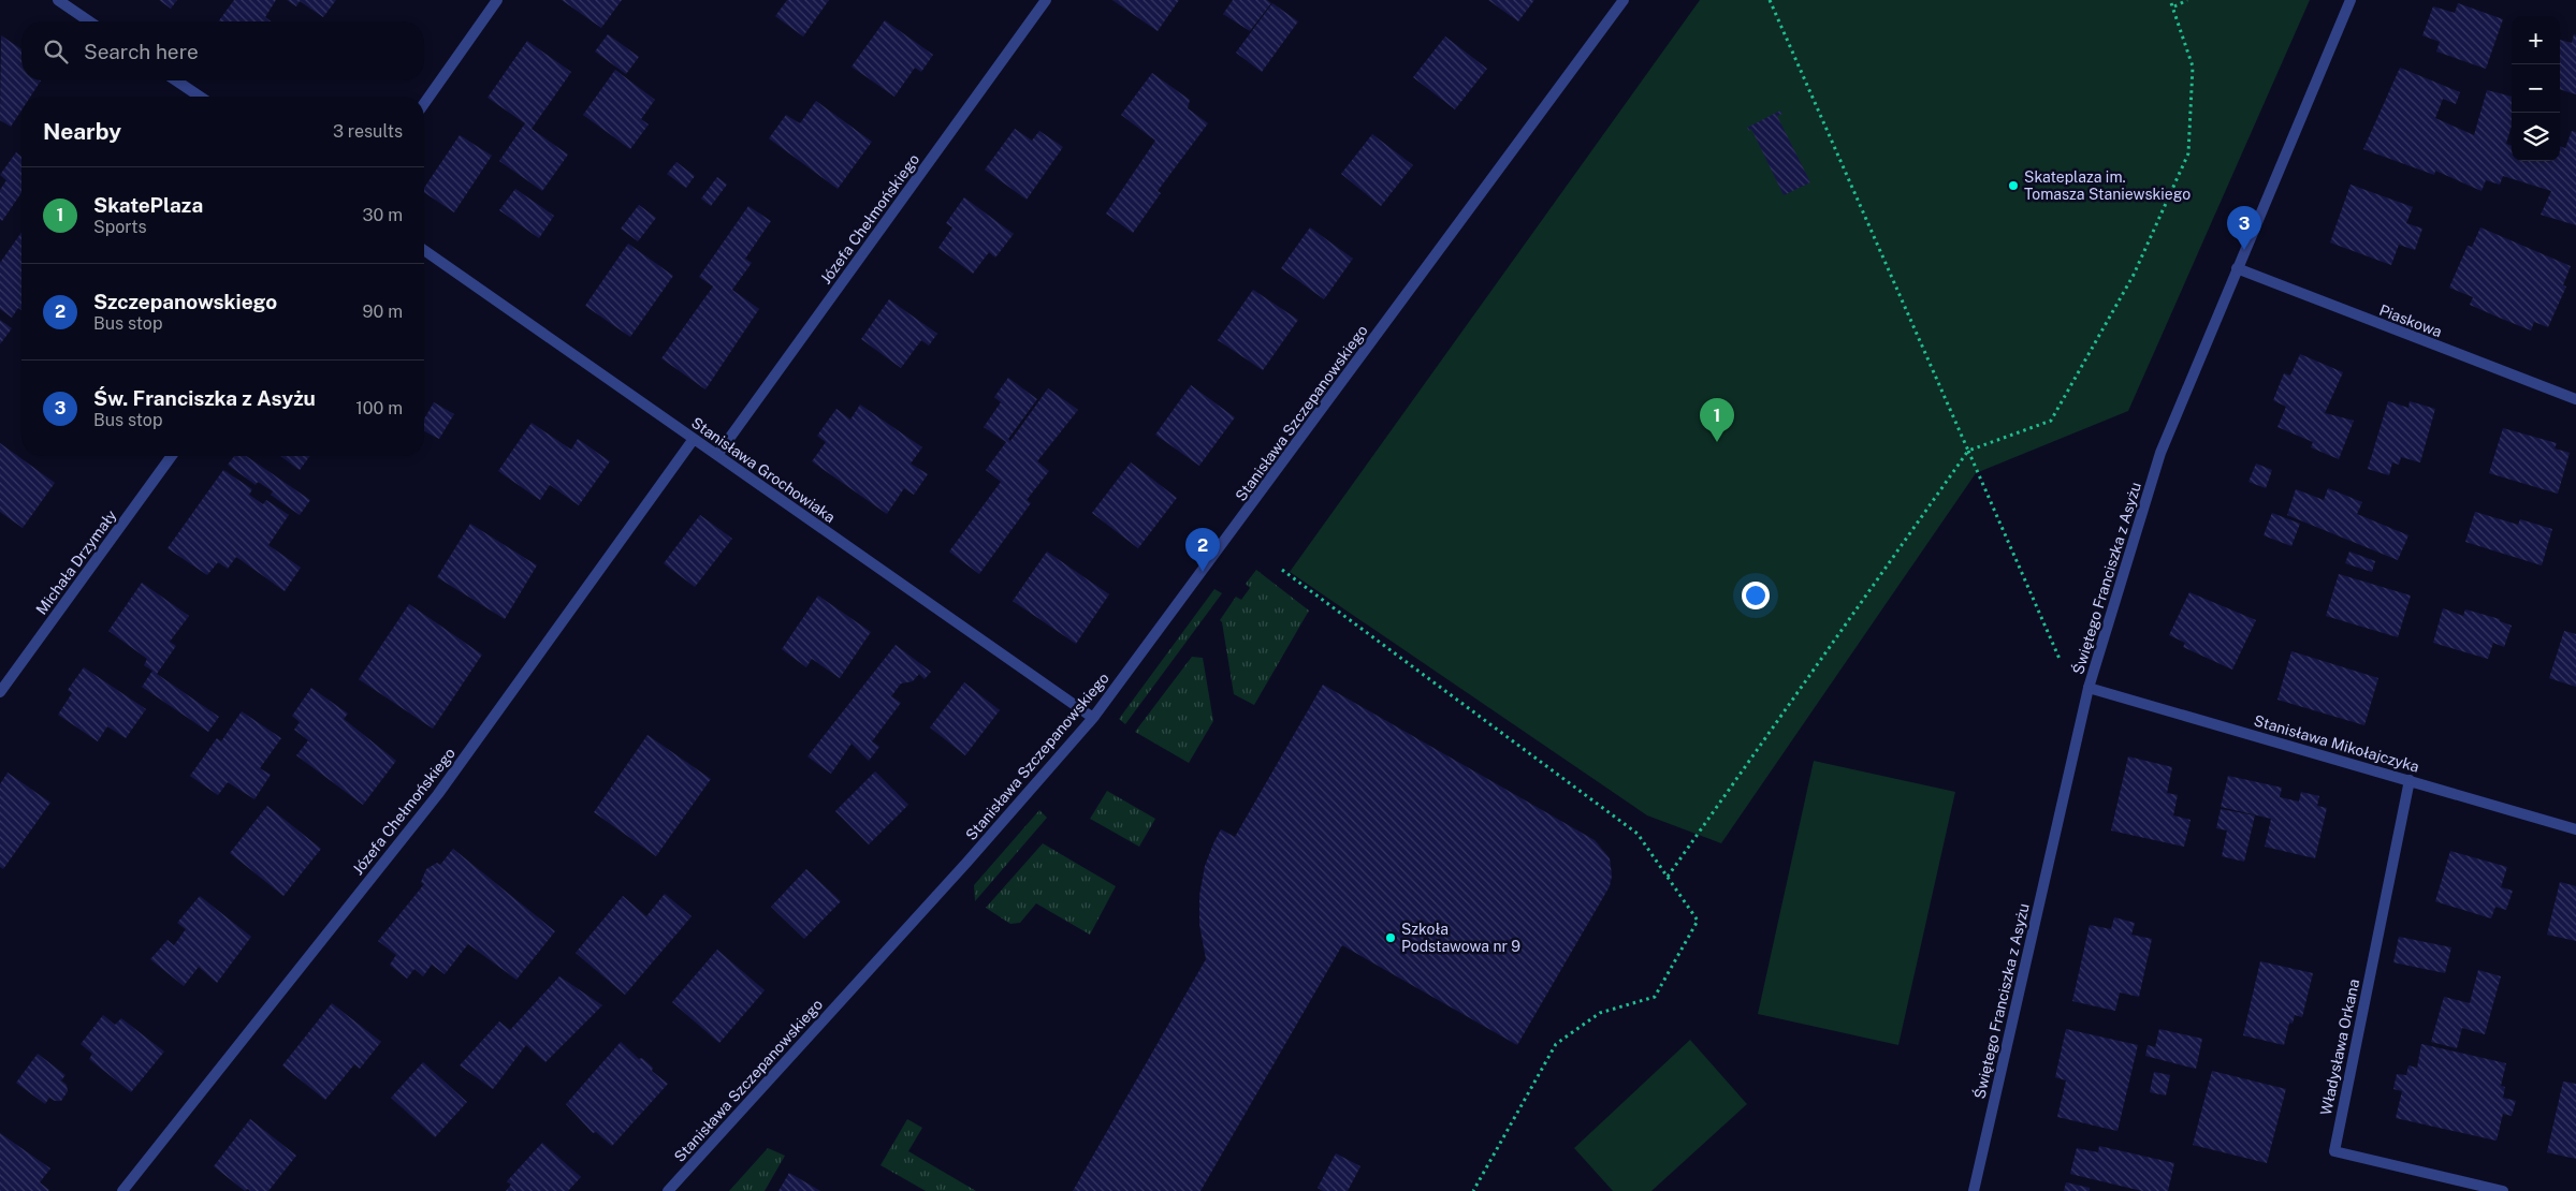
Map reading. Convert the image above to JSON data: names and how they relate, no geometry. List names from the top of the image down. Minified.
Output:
{"streets":{"street":["Józefa Chełmońskiego","Piaskowa","Stanisława Szczepanowskiego","Stanisława Grochowiaka","Michała Drzymały","Świętego Franciszka z Asyżu","Stanisława Mikołajczyka","Władysława Orkana"]},"crossings":[["Józefa Chełmońskiego","Stanisława Grochowiaka"],["Piaskowa","Świętego Franciszka z Asyżu"],["Stanisława Szczepanowskiego","Stanisława Grochowiaka"],["Świętego Franciszka z Asyżu","Stanisława Mikołajczyka"],["Stanisława Mikołajczyka","Władysława Orkana"]],"places":["Skateplaza im. Tomasza Staniewskiego","Szkoła Podstawowa nr 9"],"page":{"map_buttons":["+","−"],"search":"Search here","heading":["Nearby","3 results"],"list":[{"mark":"1","name":"SkatePlaza","note":"Sports","value":"30 m"},{"mark":"2","name":"Szczepanowskiego","note":"Bus stop","value":"90 m"},{"mark":"3","name":"Św. Franciszka z Asyżu","note":"Bus stop","value":"100 m"}],"pins":["3","1","2"]}}
